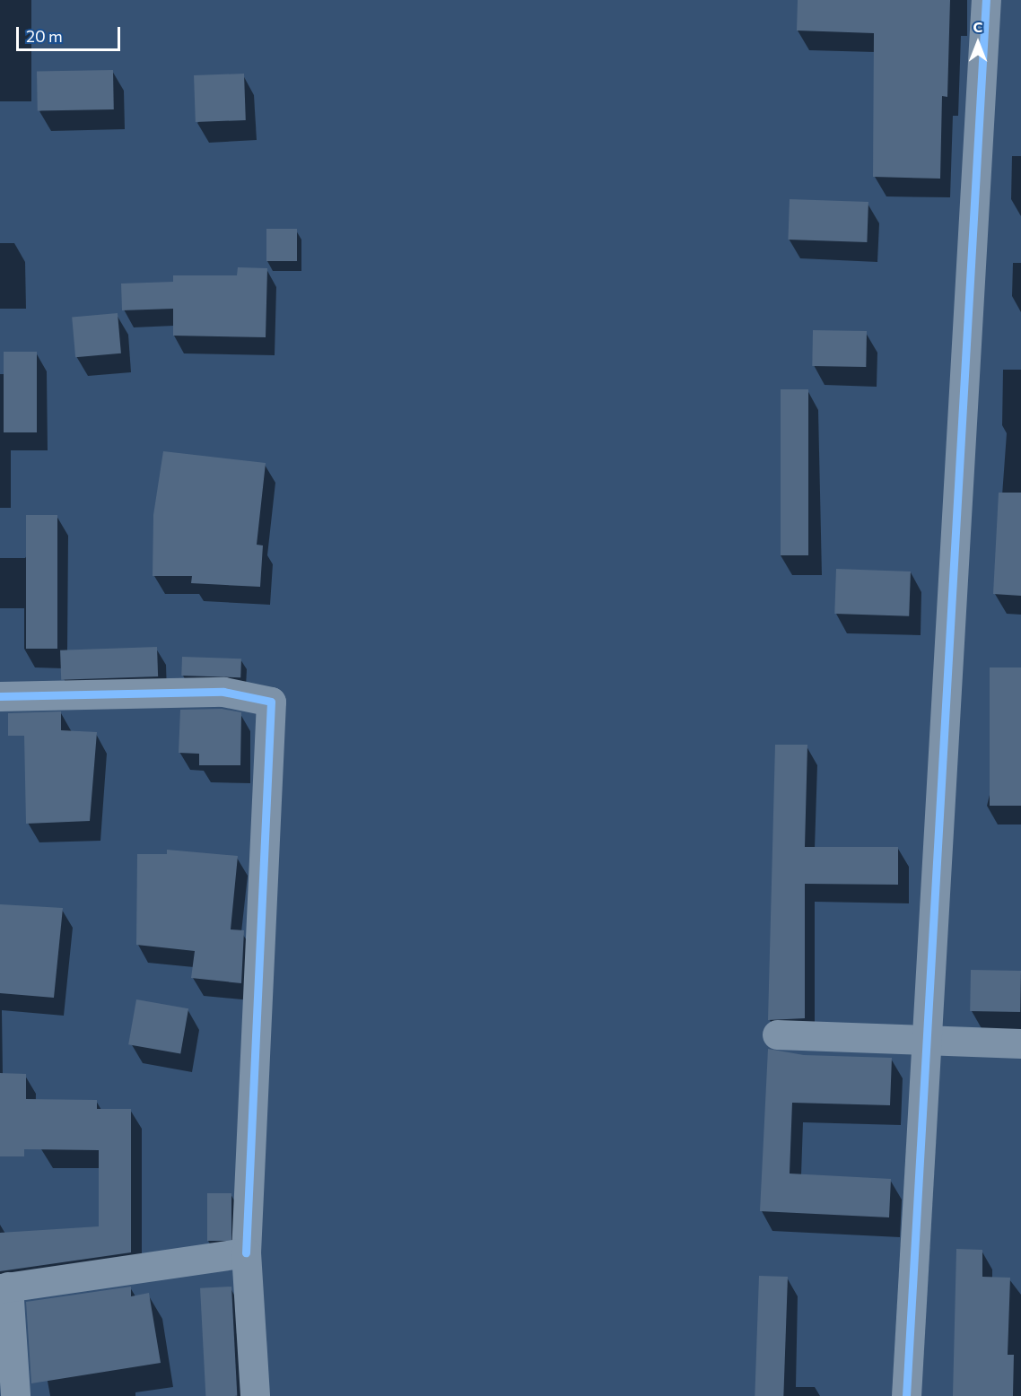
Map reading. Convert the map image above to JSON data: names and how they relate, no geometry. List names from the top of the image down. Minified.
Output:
{"scale_bar":"20 m","north":"top"}
